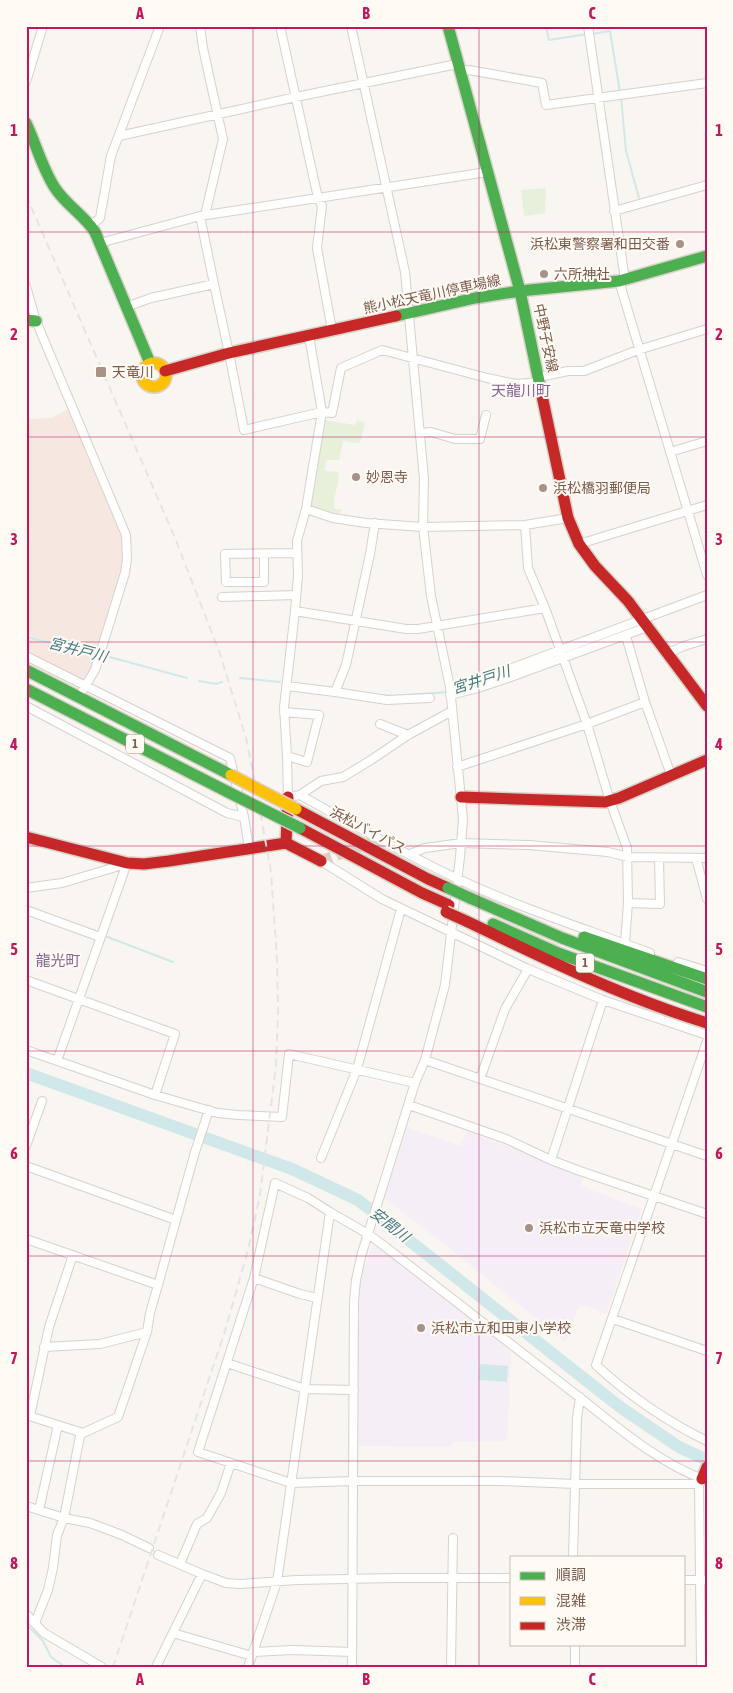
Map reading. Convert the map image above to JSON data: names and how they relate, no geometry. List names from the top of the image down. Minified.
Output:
{"streets":{"main road":["熊小松天竜川停車場線","中野子安線","1","浜松バイパス"]},"crossings":[["熊小松天竜川停車場線","中野子安線"],["1","浜松バイパス"]],"districts":["天龍川町","龍光町"],"water":["宮井戸川","安間川"],"places":{"other":["浜松東警察署和田交番","六所神社","妙恩寺","浜松橋羽郵便局","浜松市立天竜中学校","浜松市立和田東小学校"],"transit":["天竜川"]},"legend":["順調","混雑","渋滞"],"grid":{"columns":["A","B","C"],"rows":["1","2","3","4","5","6","7","8"]}}
